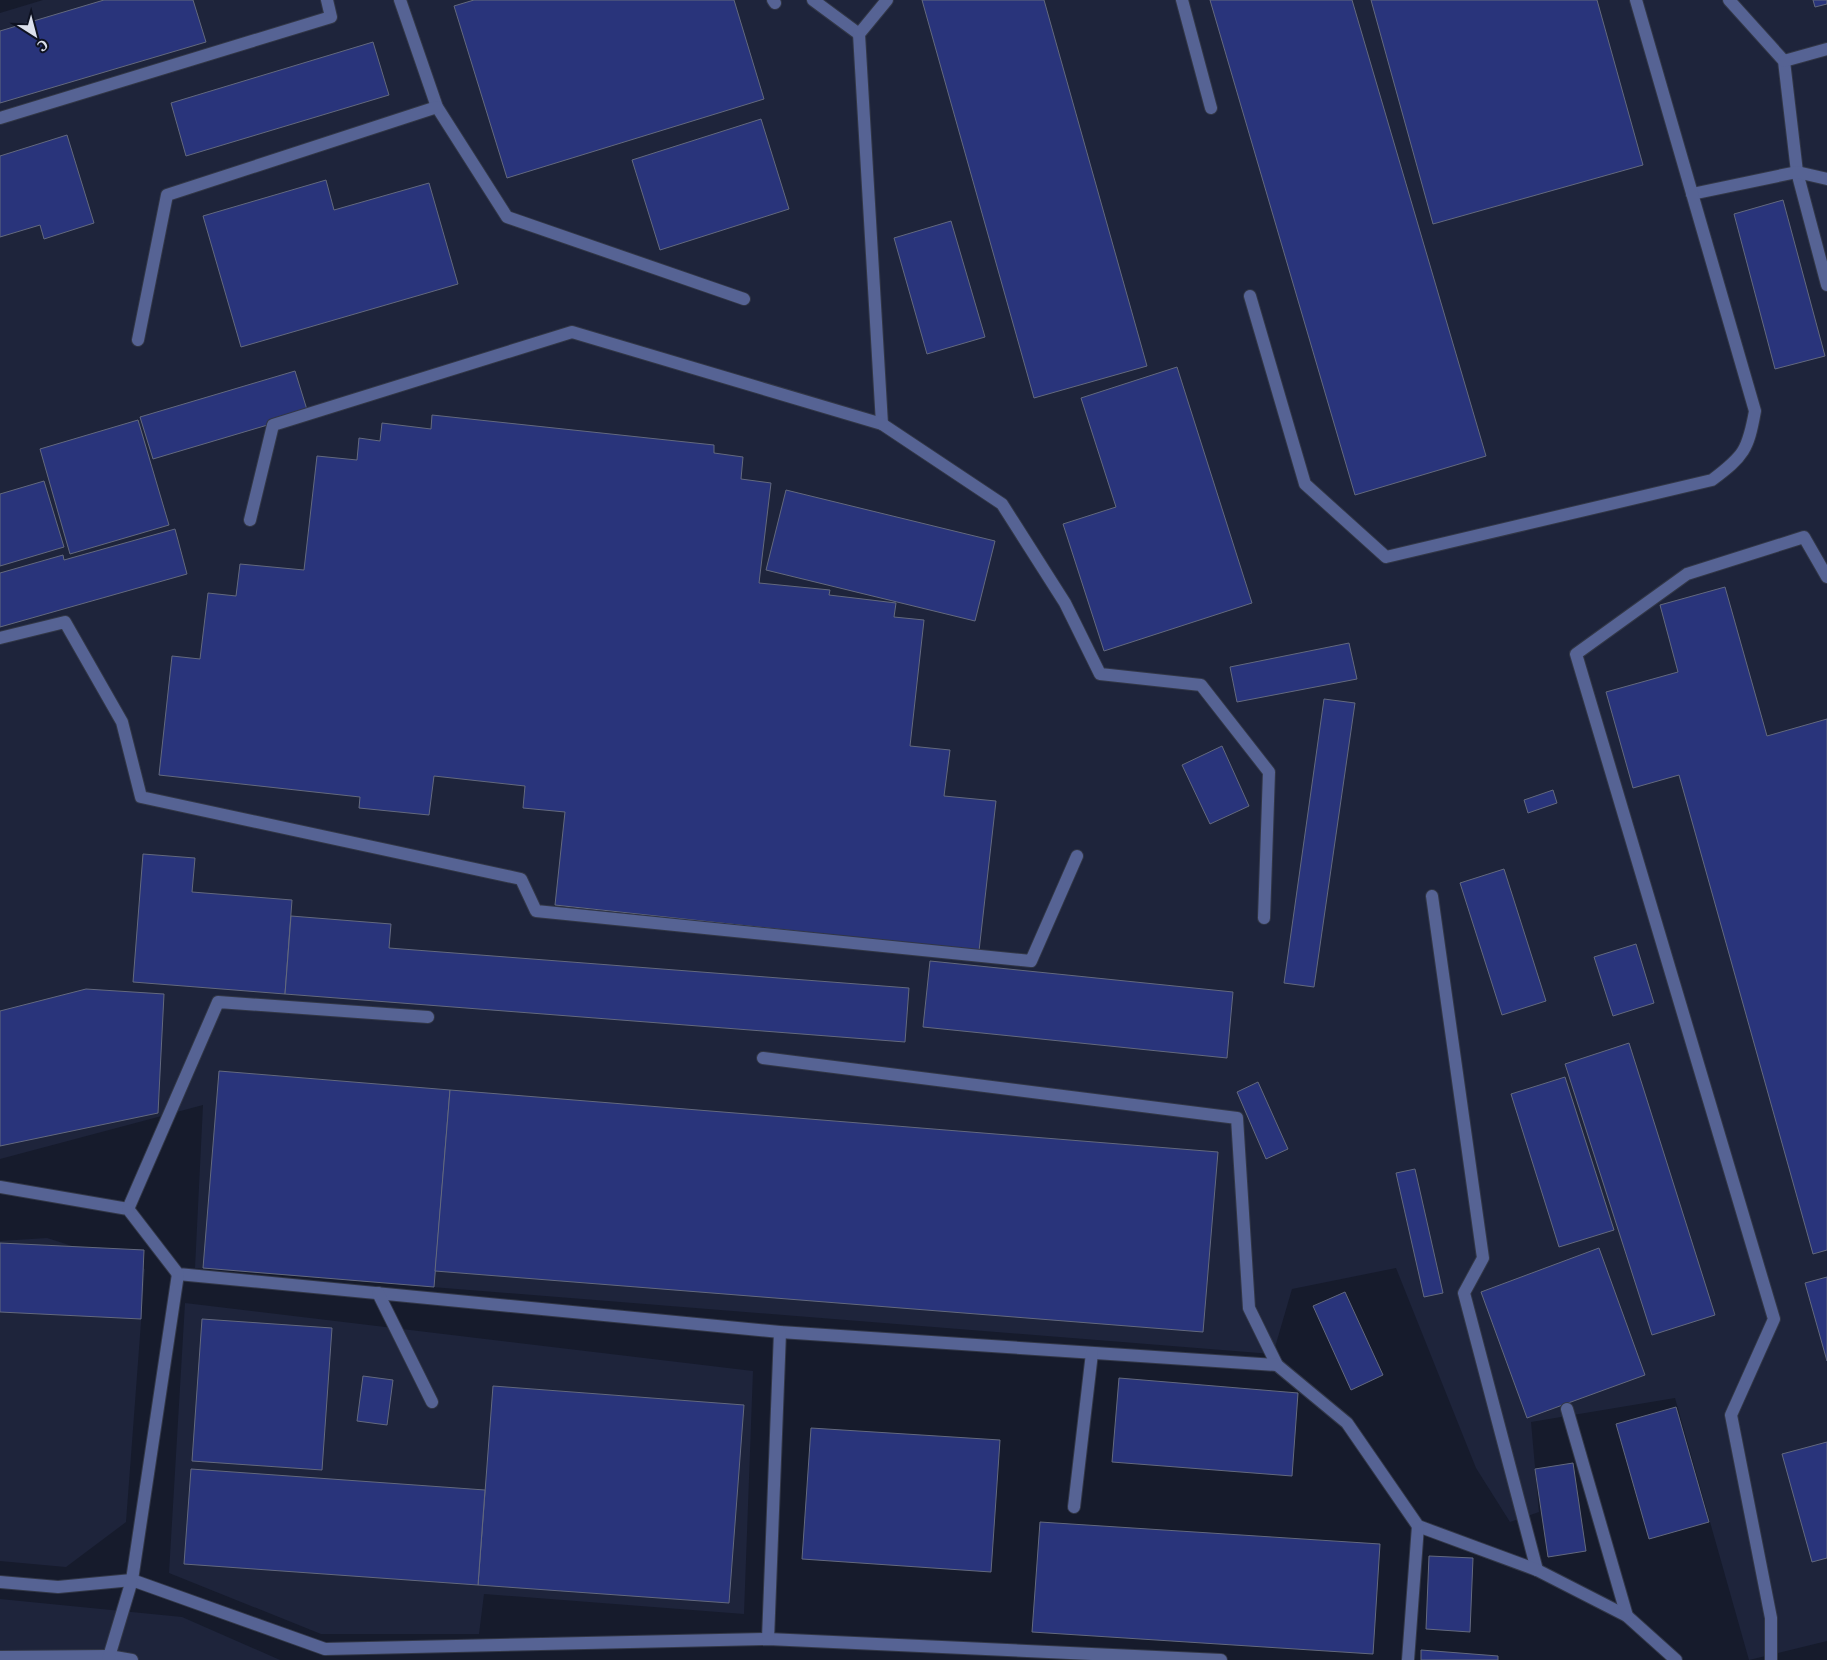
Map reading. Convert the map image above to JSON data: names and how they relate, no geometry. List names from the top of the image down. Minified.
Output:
{"north":"bottom right"}
